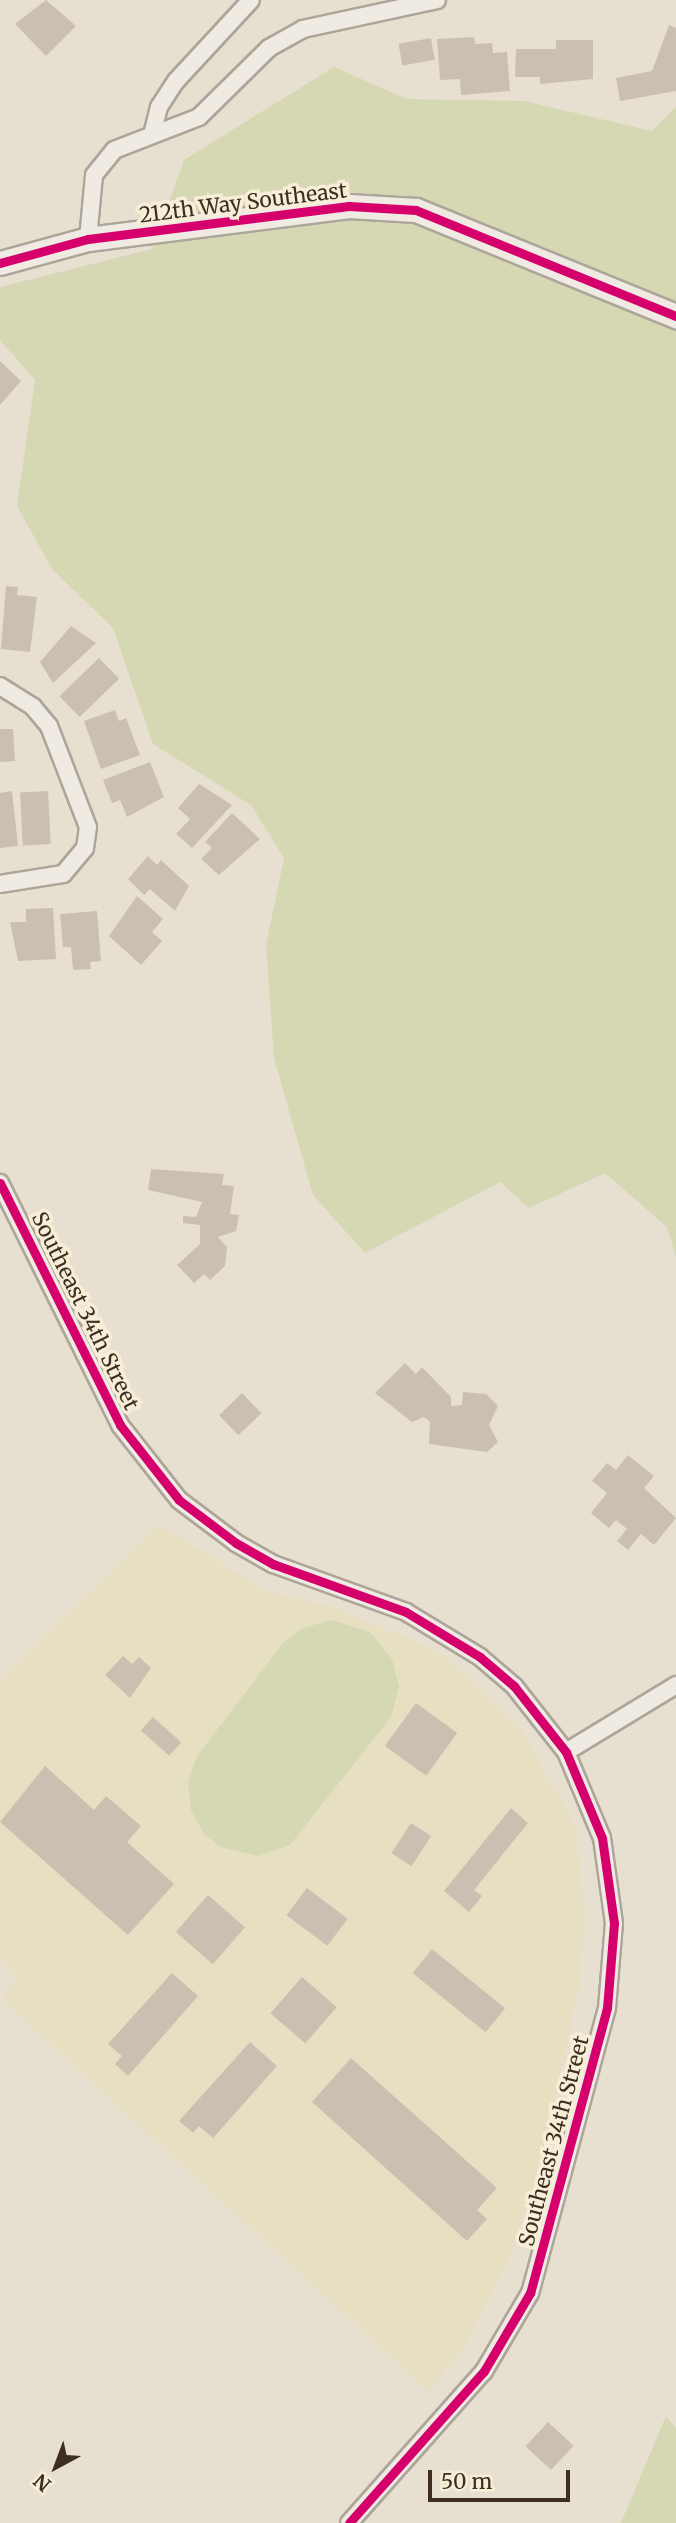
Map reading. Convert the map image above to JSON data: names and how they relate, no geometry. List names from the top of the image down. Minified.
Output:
{"streets":{"street":["212th Way Southeast","Southeast 34th Street"]},"scale_bar":"50 m","north":"bottom left"}
